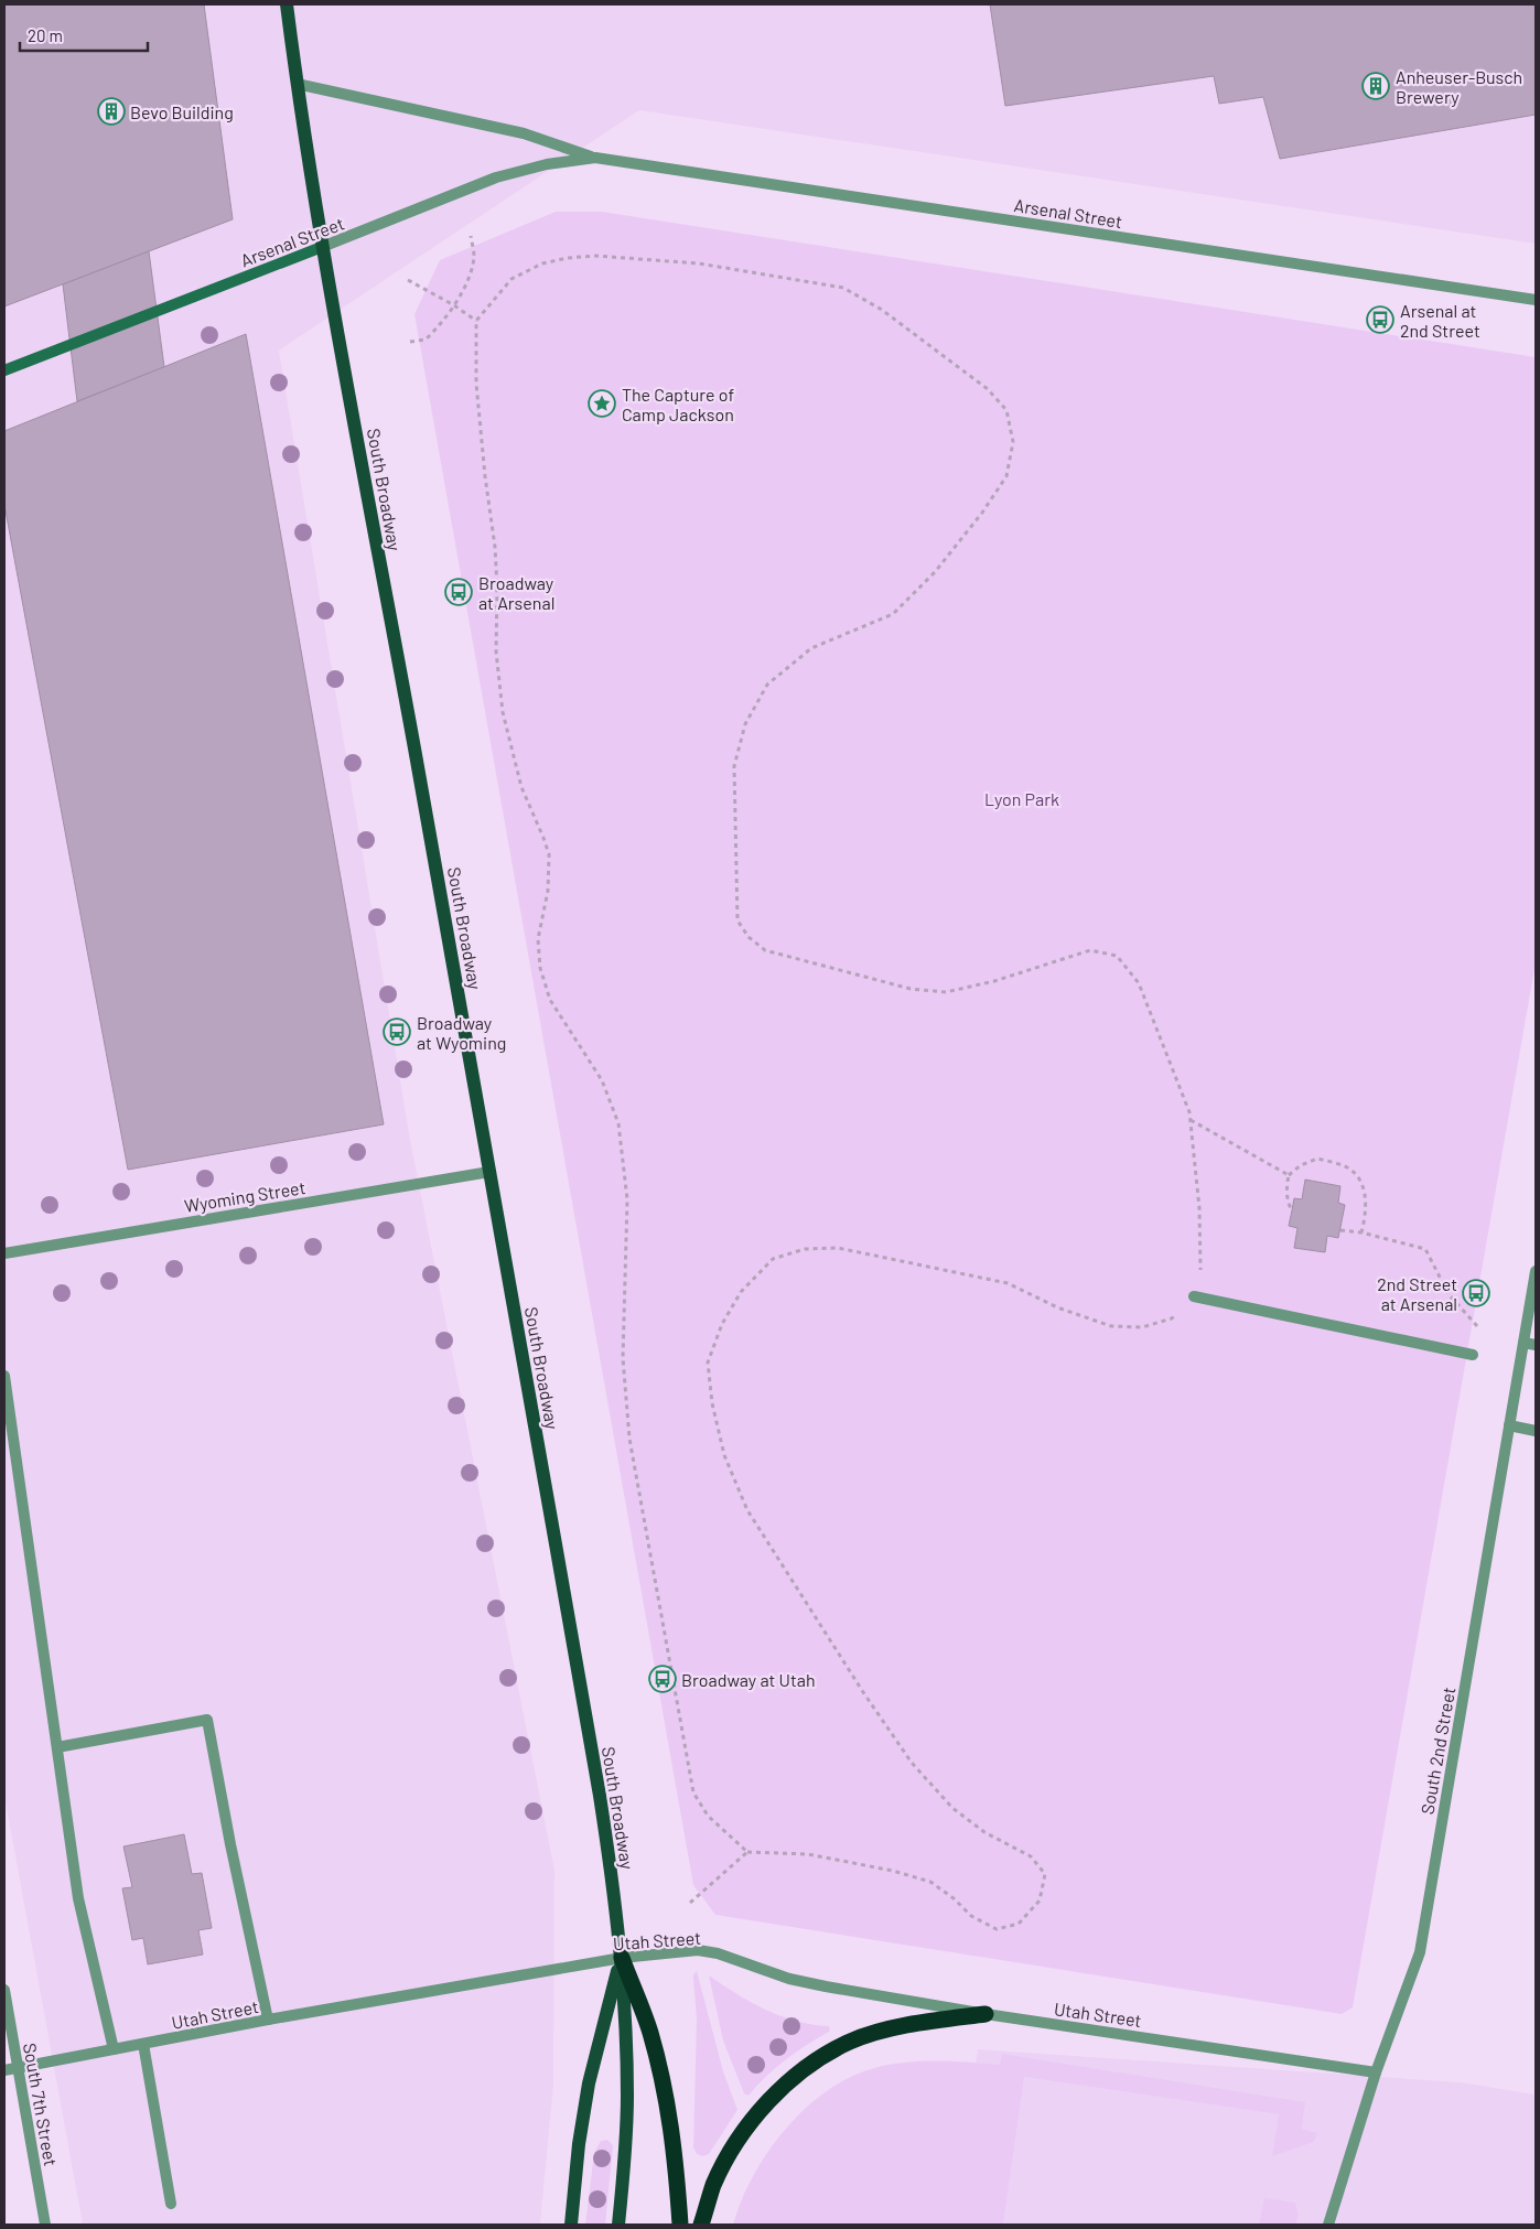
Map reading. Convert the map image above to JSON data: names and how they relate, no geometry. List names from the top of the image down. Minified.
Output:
{"streets":{"main road":["Arsenal Street","South Broadway"],"street":["Wyoming Street","South 2nd Street","Utah Street","South 7th Street"]},"crossings":[["Arsenal Street","South Broadway"],["South Broadway","Wyoming Street"],["South Broadway","Utah Street"],["South 2nd Street","Utah Street"],["Utah Street","South 7th Street"]],"parks":["Lyon Park"],"places":{"building":["Anheuser-Busch Brewery","Bevo Building"],"bus stop":["Arsenal at 2nd Street","Broadway at Arsenal","Broadway at Wyoming","2nd Street at Arsenal","Broadway at Utah"],"place":["The Capture of Camp Jackson"]},"scale_bar":"20 m"}
